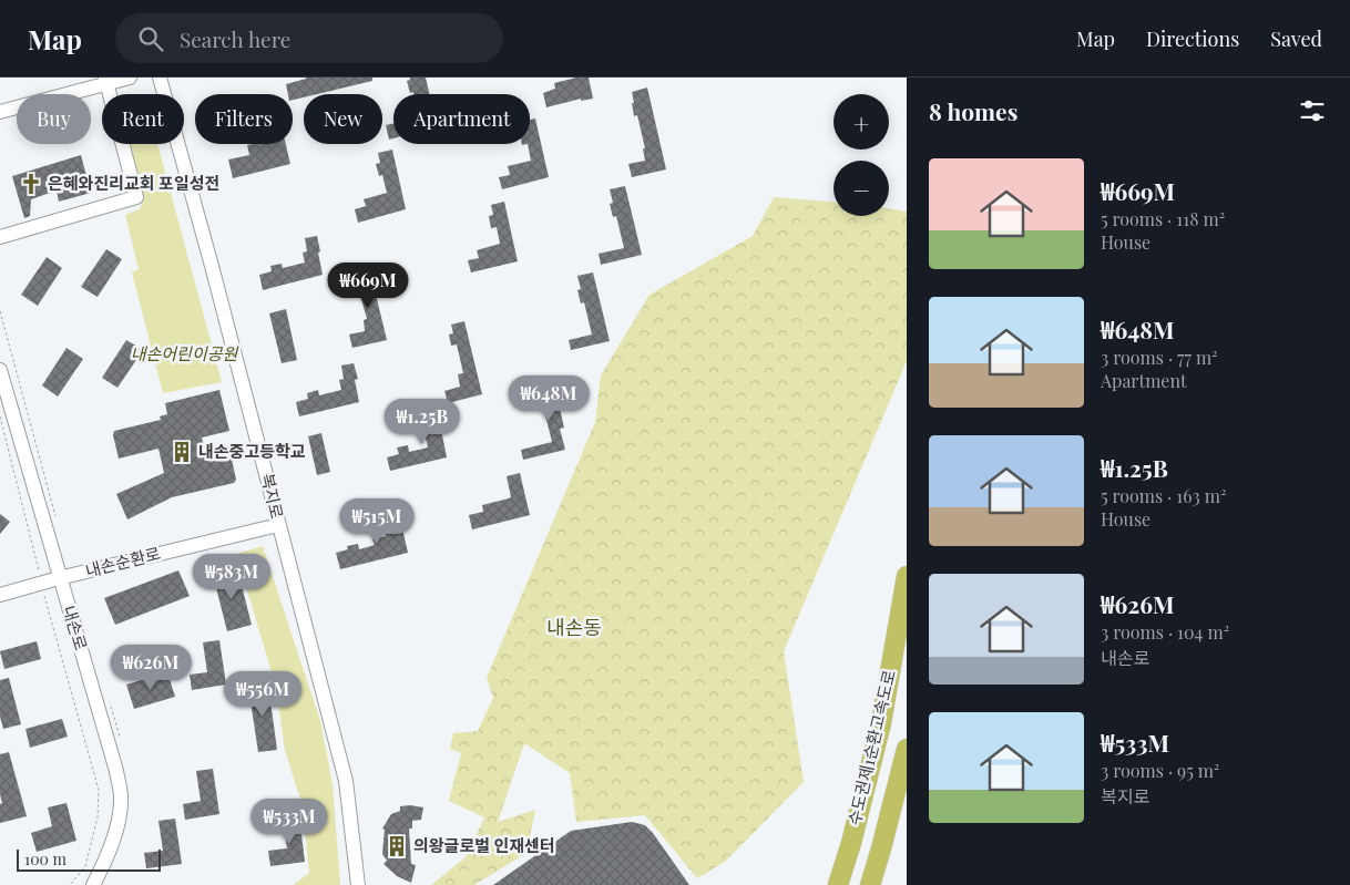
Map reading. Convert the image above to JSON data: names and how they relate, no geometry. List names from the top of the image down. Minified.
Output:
{"streets":{"highway":["수도권제1순환고속도로"],"street":["복지로","내손순환로","내손로"]},"crossings":[["복지로","내손순환로"],["내손순환로","내손로"]],"districts":["내손동"],"parks":["내손어린이공원"],"places":{"church":["은혜와진리교회 포일성전"],"building":["내손중고등학교","의왕글로벌 인재센터"]},"scale_bar":"100 m","page":{"header":"Map","search":"Search here","nav":["Map","Directions","Saved"],"heading":"8 homes","map_buttons":["+","−"],"chip":["Buy","Rent","Filters","New","Apartment"],"list":[{"name":"₩669M","note":"5 rooms · 118 m² · House"},{"name":"₩648M","note":"3 rooms · 77 m² · Apartment"},{"name":"₩1.25B","note":"5 rooms · 163 m² · House"},{"name":"₩626M","note":"3 rooms · 104 m² · 내손로"},{"name":"₩533M","note":"3 rooms · 95 m² · 복지로"}],"price":["₩669M","₩648M","₩1.25B","₩515M","₩583M","₩626M","₩556M","₩533M"],"scale":"100 m"}}
